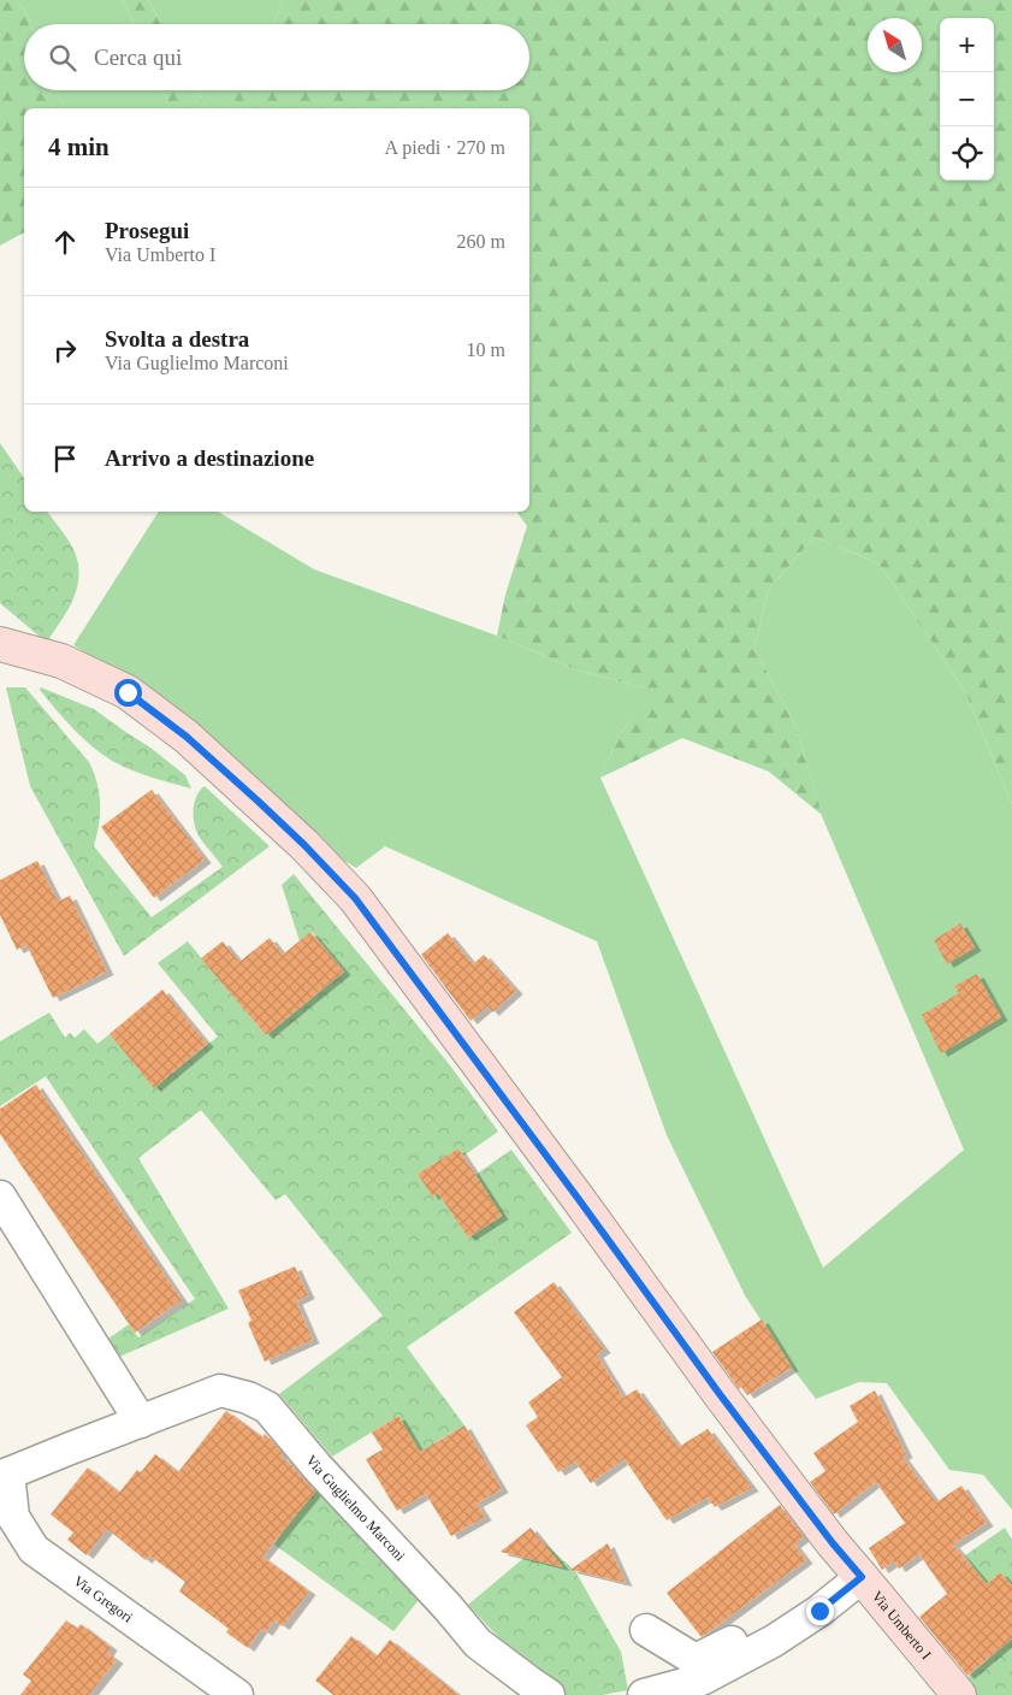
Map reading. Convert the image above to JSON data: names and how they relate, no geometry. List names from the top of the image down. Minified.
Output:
{"streets":{"main road":["Via Umberto I"],"street":["Via Guglielmo Marconi","Via Gregori"]},"crossings":[["Via Guglielmo Marconi","Via Gregori"]],"north":"top left","page":{"map_buttons":["+","−"],"search":"Cerca qui","heading":["4 min","A piedi · 270 m"],"list":[["Prosegui","Via Umberto I","260 m"],["Svolta a destra","Via Guglielmo Marconi","10 m"],"Arrivo a destinazione"]}}
